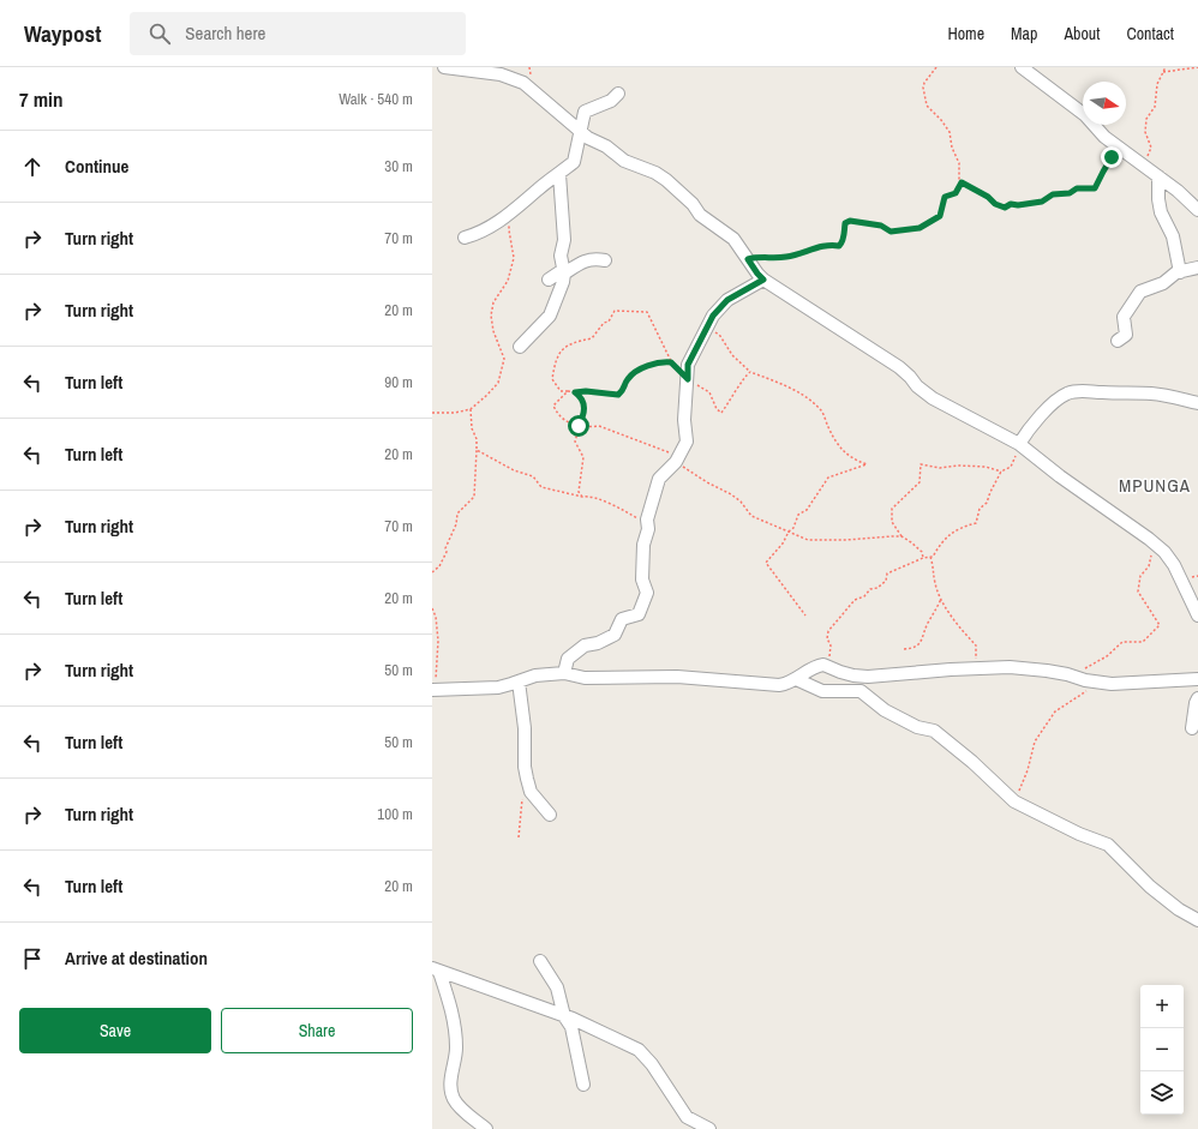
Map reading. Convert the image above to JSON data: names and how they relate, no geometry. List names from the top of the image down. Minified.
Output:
{"districts":["MPUNGA"],"north":"right","page":{"header":"Waypost","search":"Search here","nav":["Home","Map","About","Contact"],"heading":["7 min","Walk · 540 m"],"list":[["Continue","30 m"],["Turn right","70 m"],["Turn right","20 m"],["Turn left","90 m"],["Turn left","20 m"],["Turn right","70 m"],["Turn left","20 m"],["Turn right","50 m"],["Turn left","50 m"],["Turn right","100 m"],["Turn left","20 m"],"Arrive at destination"],"map_buttons":["+","−"],"buttons":["Save","Share"]}}
